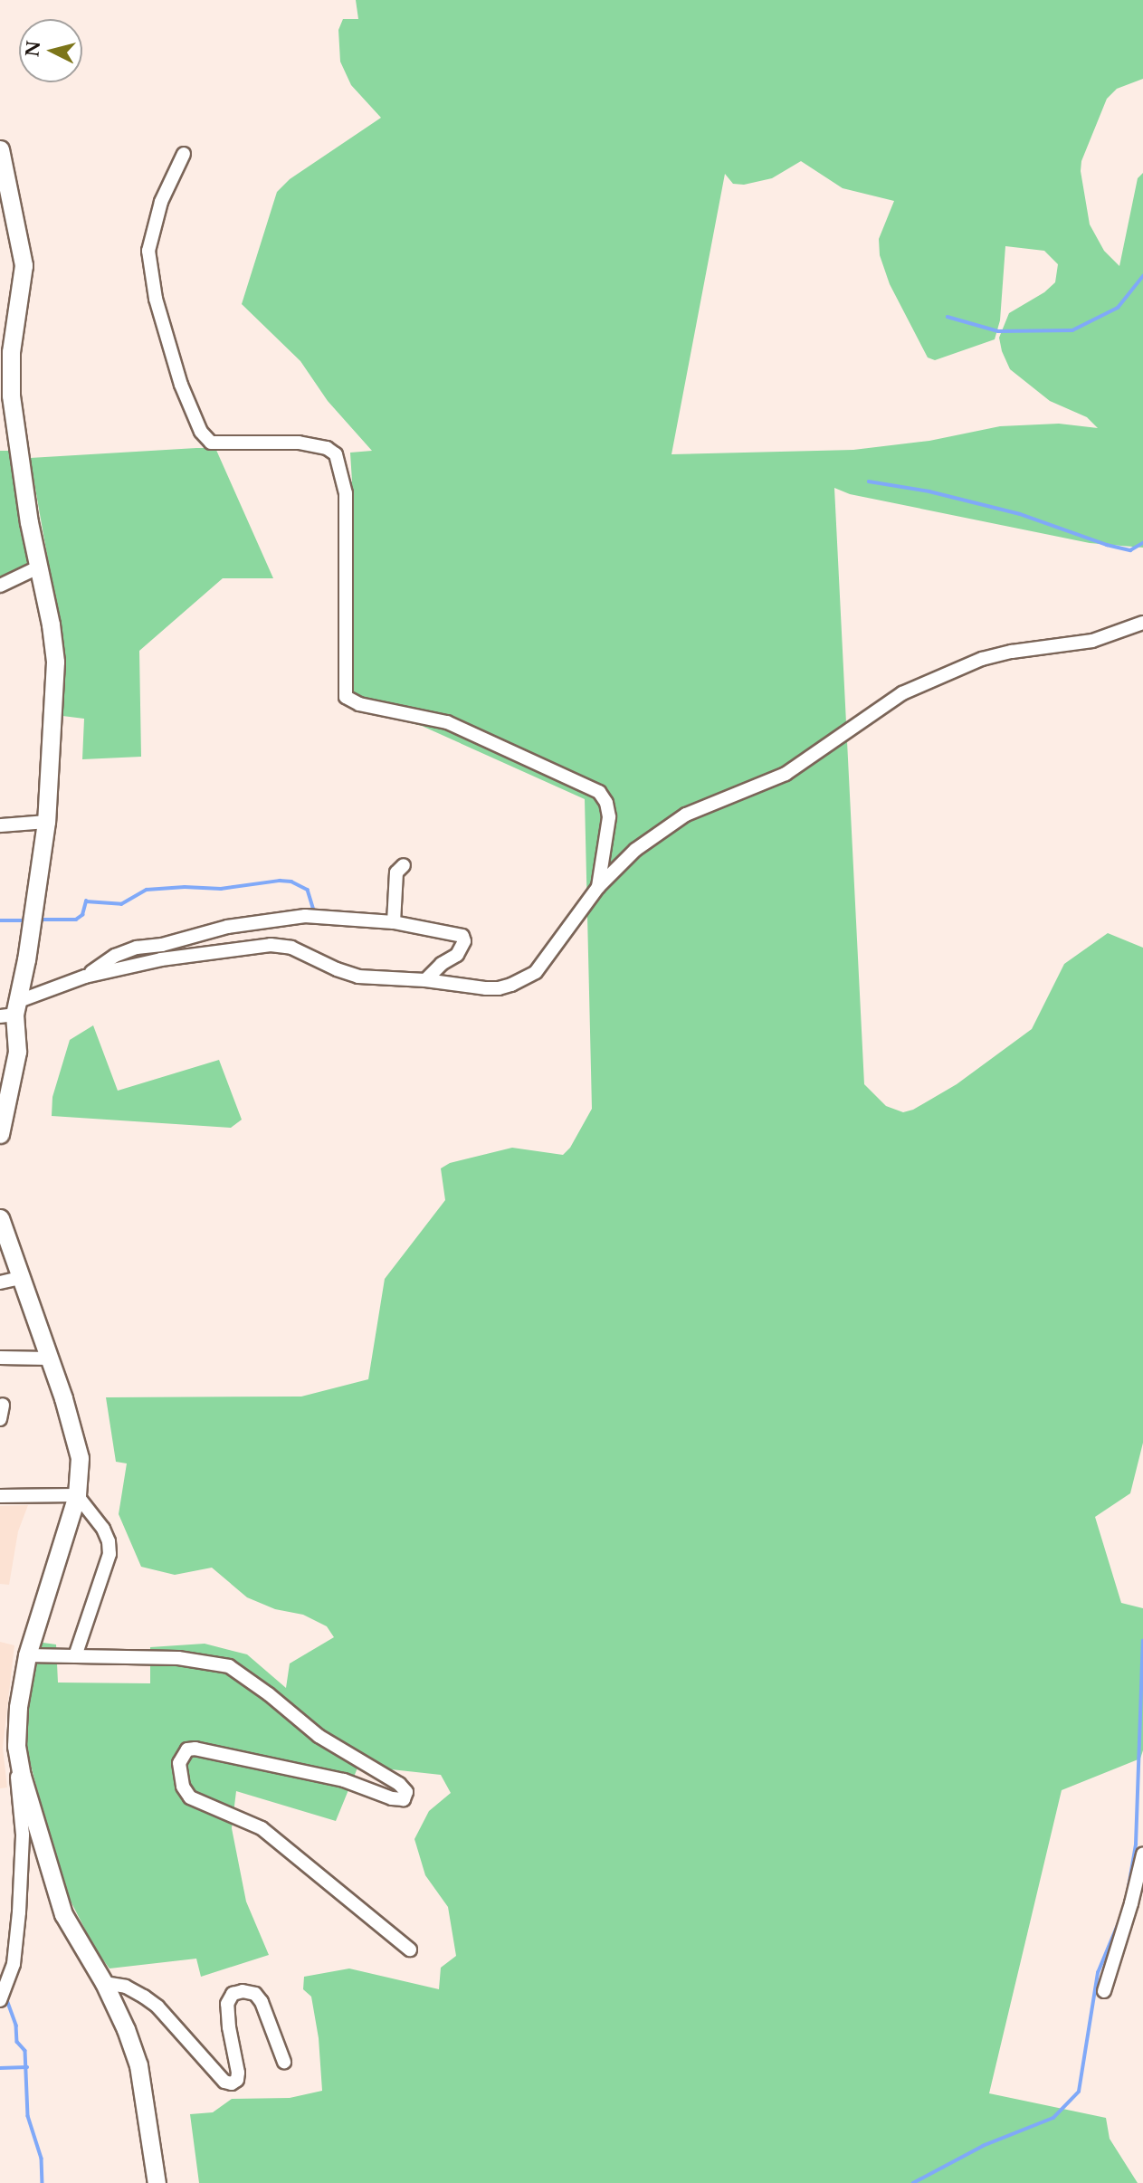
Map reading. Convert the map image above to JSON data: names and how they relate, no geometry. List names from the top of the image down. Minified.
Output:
{"north":"left"}
